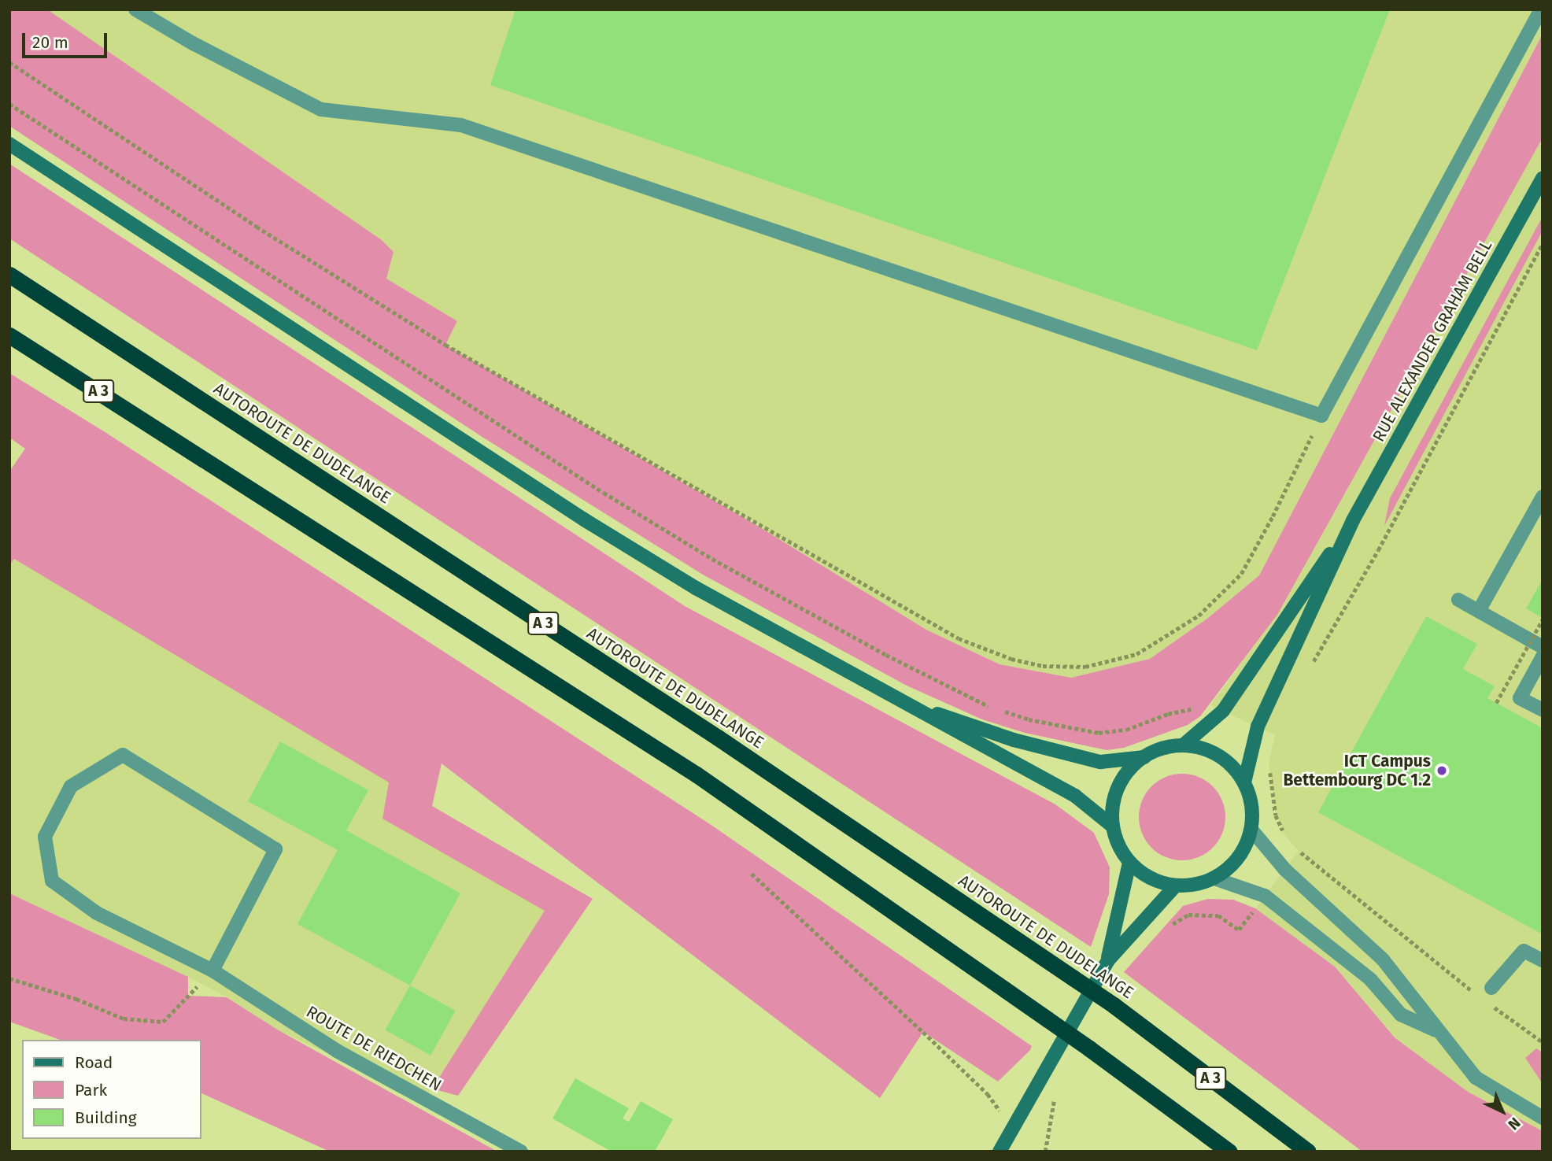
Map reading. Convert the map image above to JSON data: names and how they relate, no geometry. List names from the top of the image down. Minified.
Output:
{"streets":{"highway":["A 3","AUTOROUTE DE DUDELANGE"],"main road":["RUE ALEXANDER GRAHAM BELL"],"street":["ROUTE DE RIEDCHEN"]},"places":["ICT Campus Bettembourg DC 1.2"],"legend":["Road","Park","Building"],"scale_bar":"20 m","north":"bottom right"}
